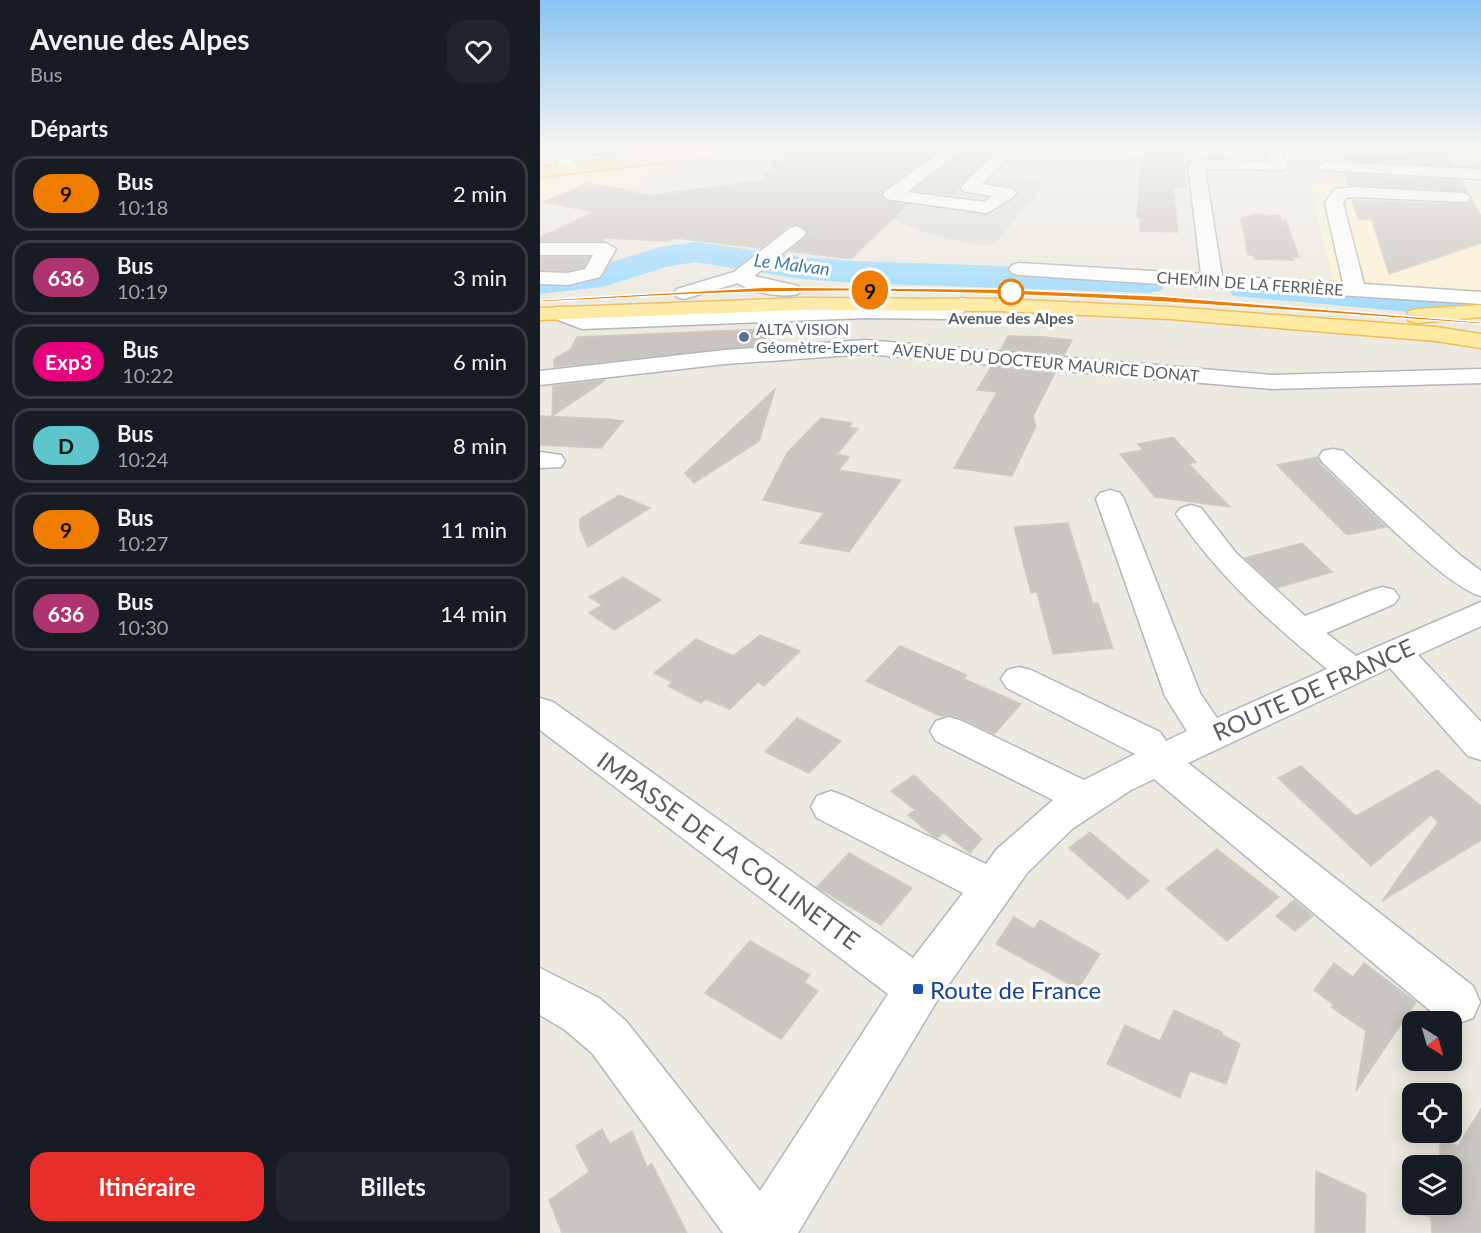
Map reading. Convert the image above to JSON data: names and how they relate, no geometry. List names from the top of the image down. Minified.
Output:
{"streets":{"street":["CHEMIN DE LA FERRIÈRE","AVENUE DU DOCTEUR MAURICE DONAT","ROUTE DE FRANCE","IMPASSE DE LA COLLINETTE"]},"crossings":[["ROUTE DE FRANCE","IMPASSE DE LA COLLINETTE"]],"water":["Le Malvan"],"places":{"other":["Avenue des Alpes","ALTA VISION Géomètre-Expert"],"transit":["Route de France"]},"lines":["bus line 9"],"north":"bottom right","page":{"heading":[["Avenue des Alpes","Bus"],"Départs"],"on_map":"9","list":[{"mark":"9","name":"Bus","note":"10:18","value":"2 min"},{"mark":"636","name":"Bus","note":"10:19","value":"3 min"},{"mark":"Exp3","name":"Bus","note":"10:22","value":"6 min"},{"mark":"D","name":"Bus","note":"10:24","value":"8 min"},{"mark":"9","name":"Bus","note":"10:27","value":"11 min"},{"mark":"636","name":"Bus","note":"10:30","value":"14 min"}],"buttons":["Itinéraire","Billets"]}}
